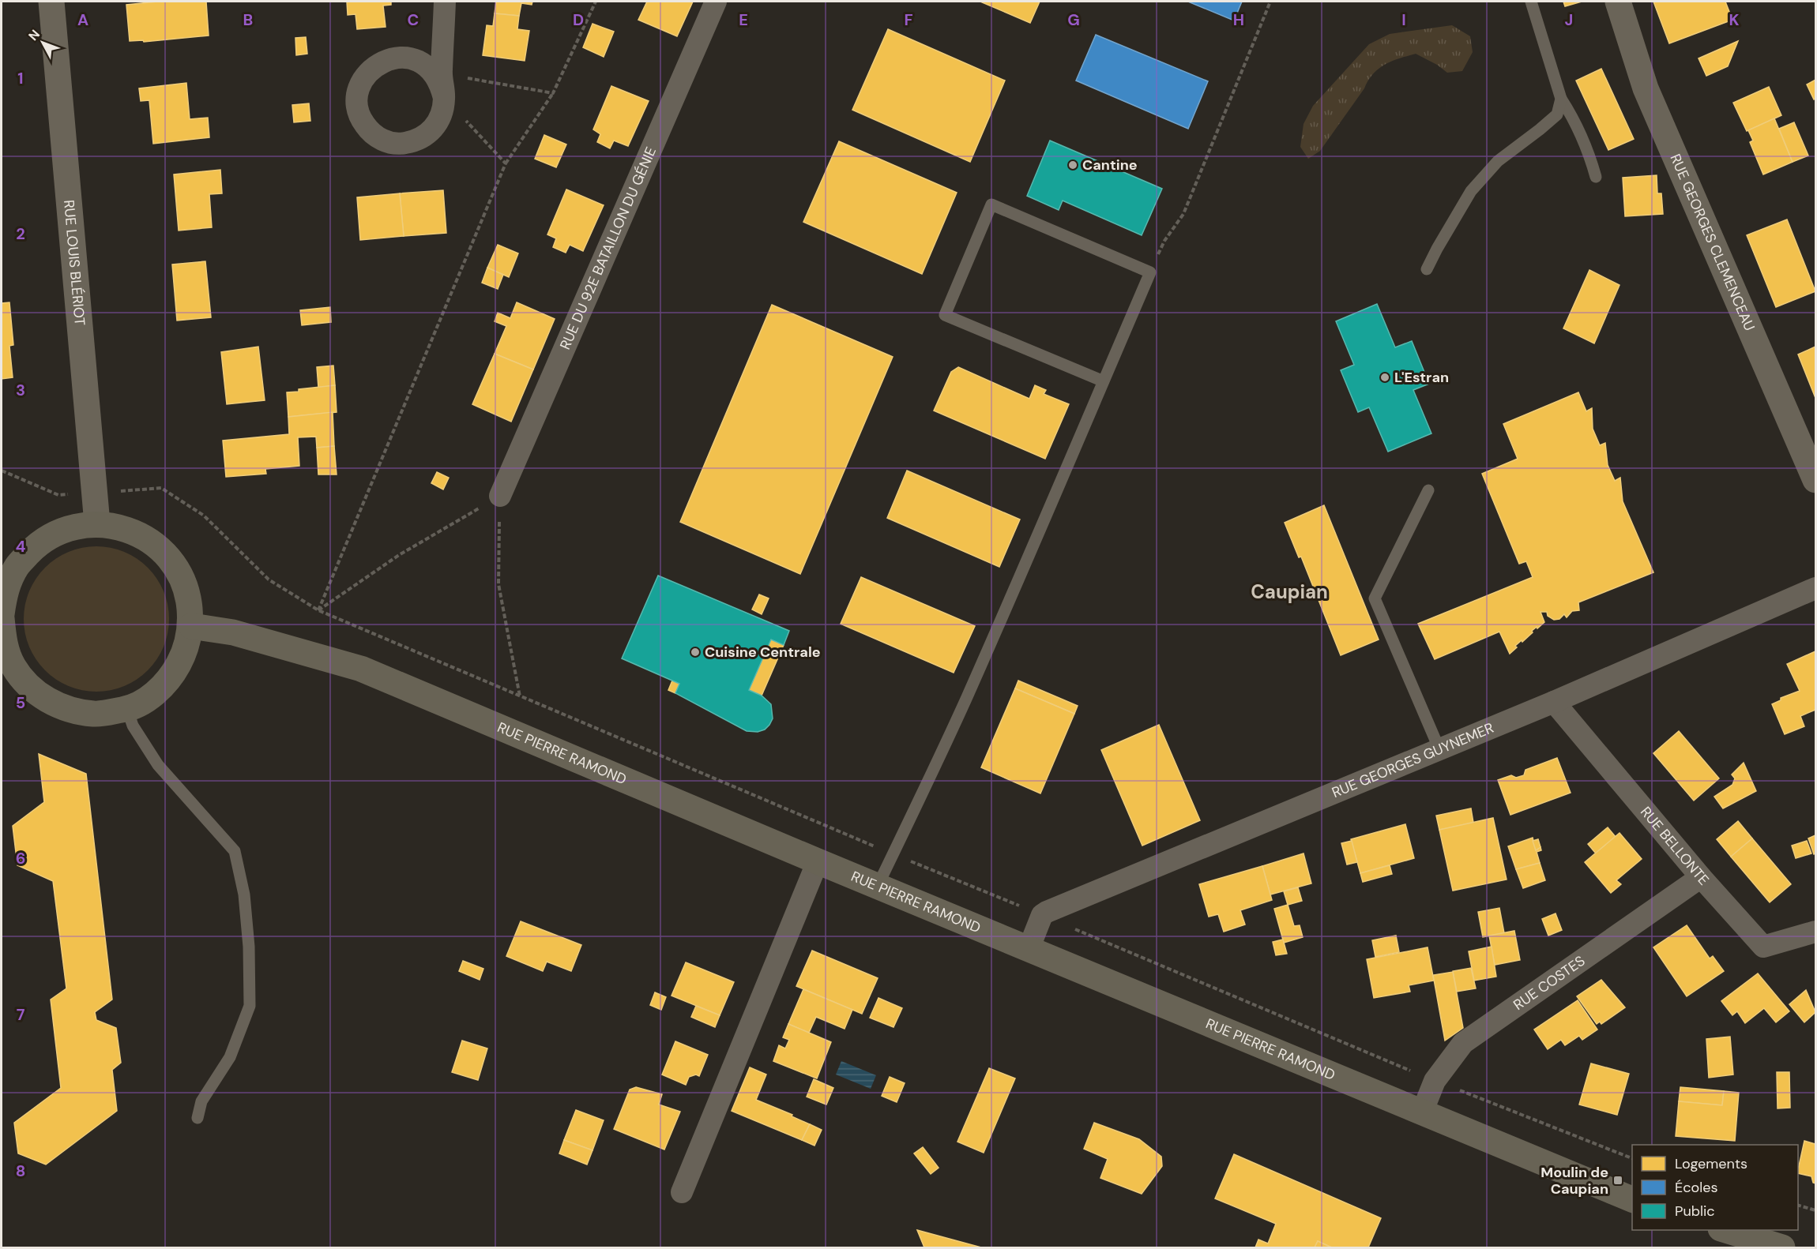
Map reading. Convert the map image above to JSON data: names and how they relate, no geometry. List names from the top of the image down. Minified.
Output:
{"streets":{"main road":["RUE PIERRE RAMOND"],"street":["RUE GEORGES CLEMENCEAU","RUE DU 92E BATAILLON DU GÉNIE","RUE LOUIS BLÉRIOT","RUE GEORGES GUYNEMER","RUE BELLONTE","RUE COSTES"]},"crossings":[["RUE PIERRE RAMOND","RUE COSTES"],["RUE GEORGES GUYNEMER","RUE BELLONTE"],["RUE BELLONTE","RUE COSTES"]],"districts":["Caupian"],"places":{"other":["Cantine","L'Estran","Cuisine Centrale"],"transit":["Moulin de Caupian"]},"legend":["Logements","Écoles","Public"],"north":"top left","grid":{"columns":["A","B","C","D","E","F","G","H","I","J","K"],"rows":["1","2","3","4","5","6","7","8"]}}
